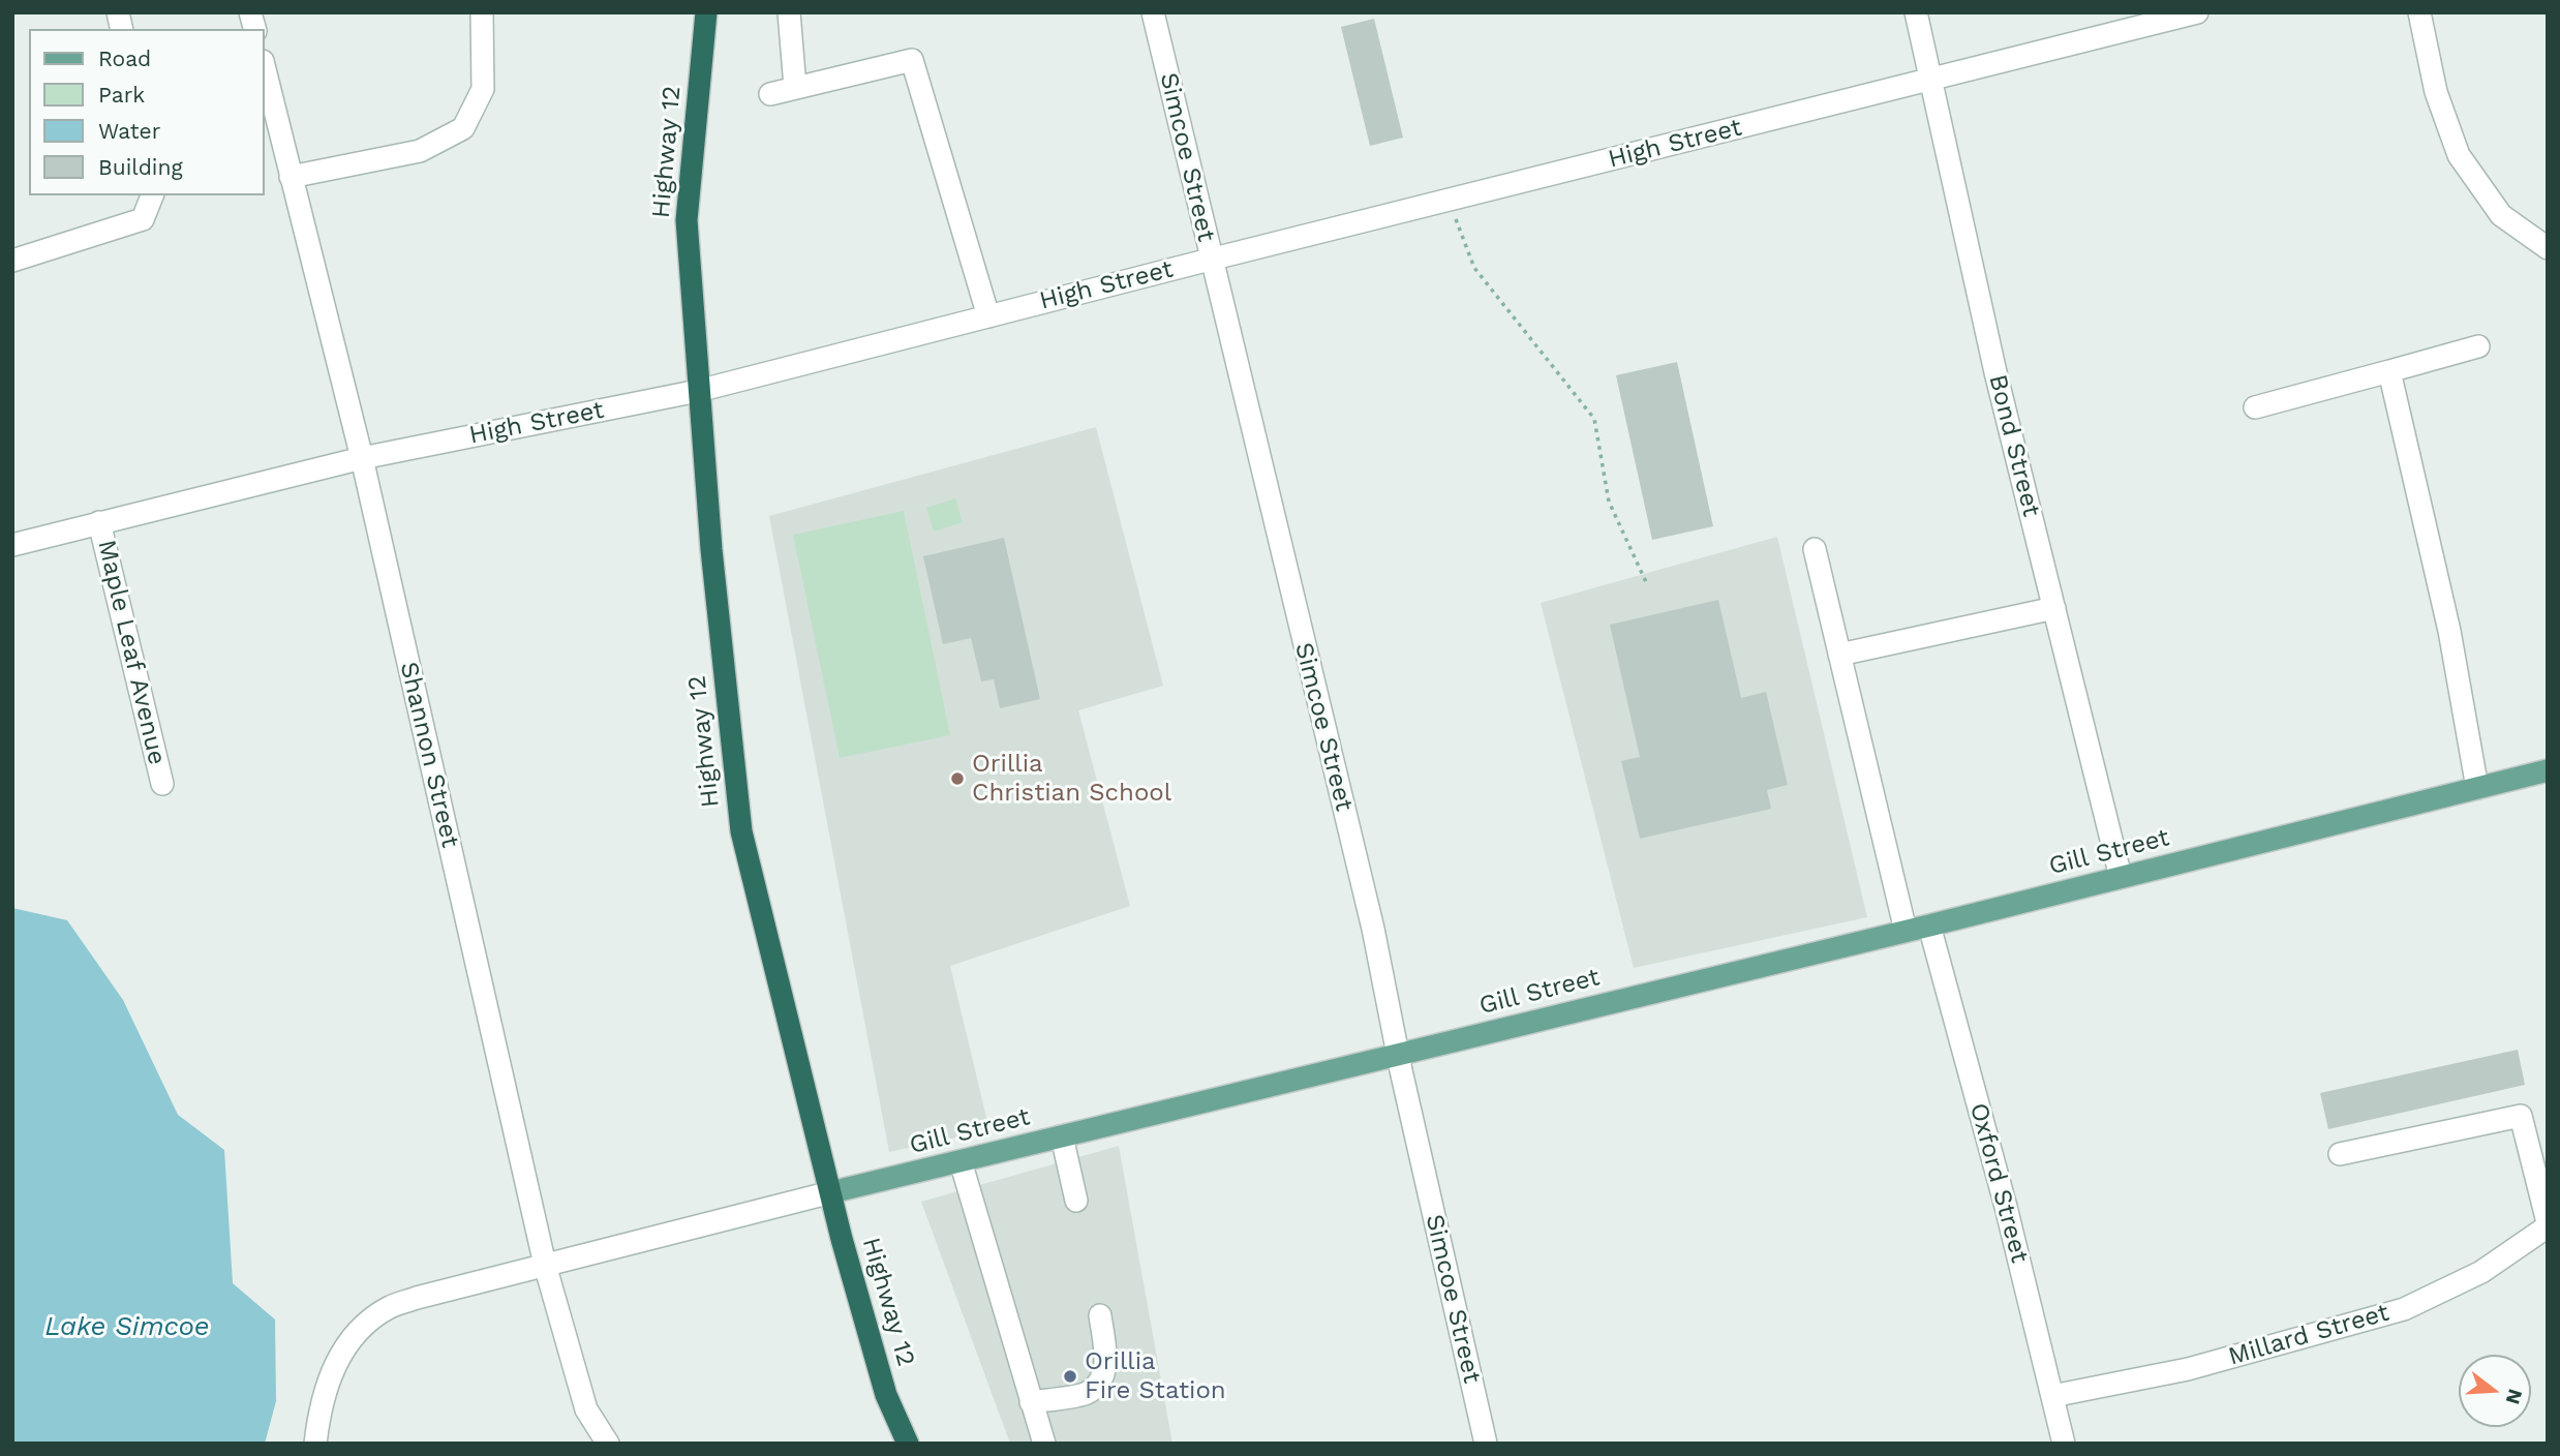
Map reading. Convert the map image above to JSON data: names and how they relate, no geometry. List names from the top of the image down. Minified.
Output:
{"streets":{"highway":["Highway 12"],"main road":["Gill Street"],"street":["High Street","Simcoe Street","Bond Street","Maple Leaf Avenue","Shannon Street","Oxford Street","Millard Street"]},"crossings":[["High Street","Highway 12"],["High Street","Simcoe Street"],["High Street","Bond Street"],["High Street","Maple Leaf Avenue"],["High Street","Shannon Street"],["Highway 12","Gill Street"],["Simcoe Street","Gill Street"],["Bond Street","Gill Street"],["Shannon Street","Gill Street"],["Gill Street","Oxford Street"],["Oxford Street","Millard Street"]],"water":["Lake Simcoe"],"places":["Orillia Christian School","Orillia Fire Station"],"legend":["Road","Park","Water","Building"],"north":"right"}
